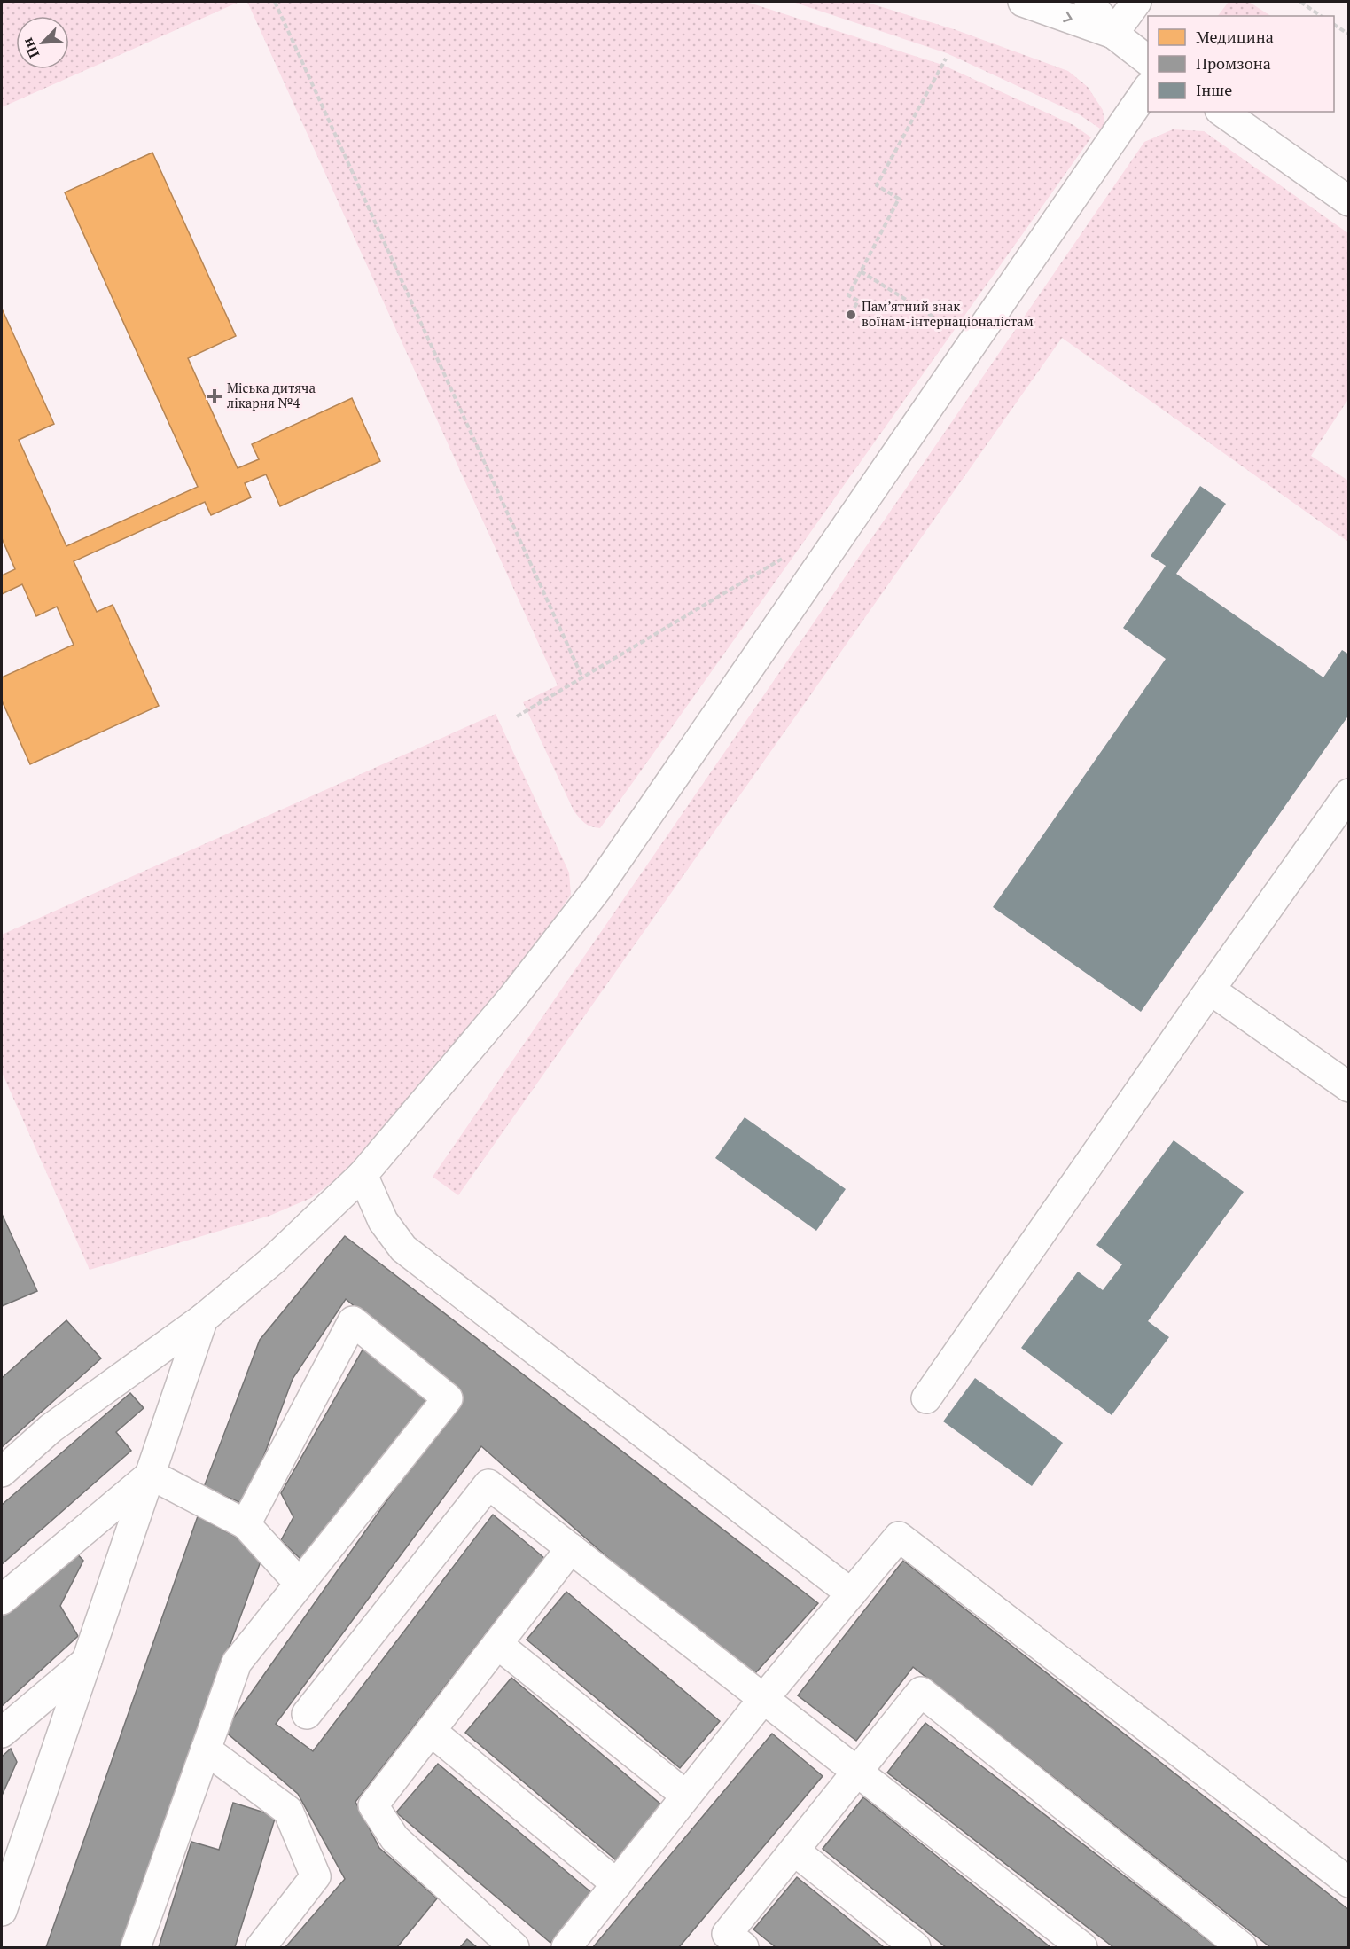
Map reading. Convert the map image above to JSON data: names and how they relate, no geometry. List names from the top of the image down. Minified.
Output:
{"places":{"other":["Пам’ятний знак воїнам-інтернаціоналістам"],"health":["Міська дитяча лікарня №4"]},"legend":["Медицина","Промзона","Інше"],"north":"bottom left"}
